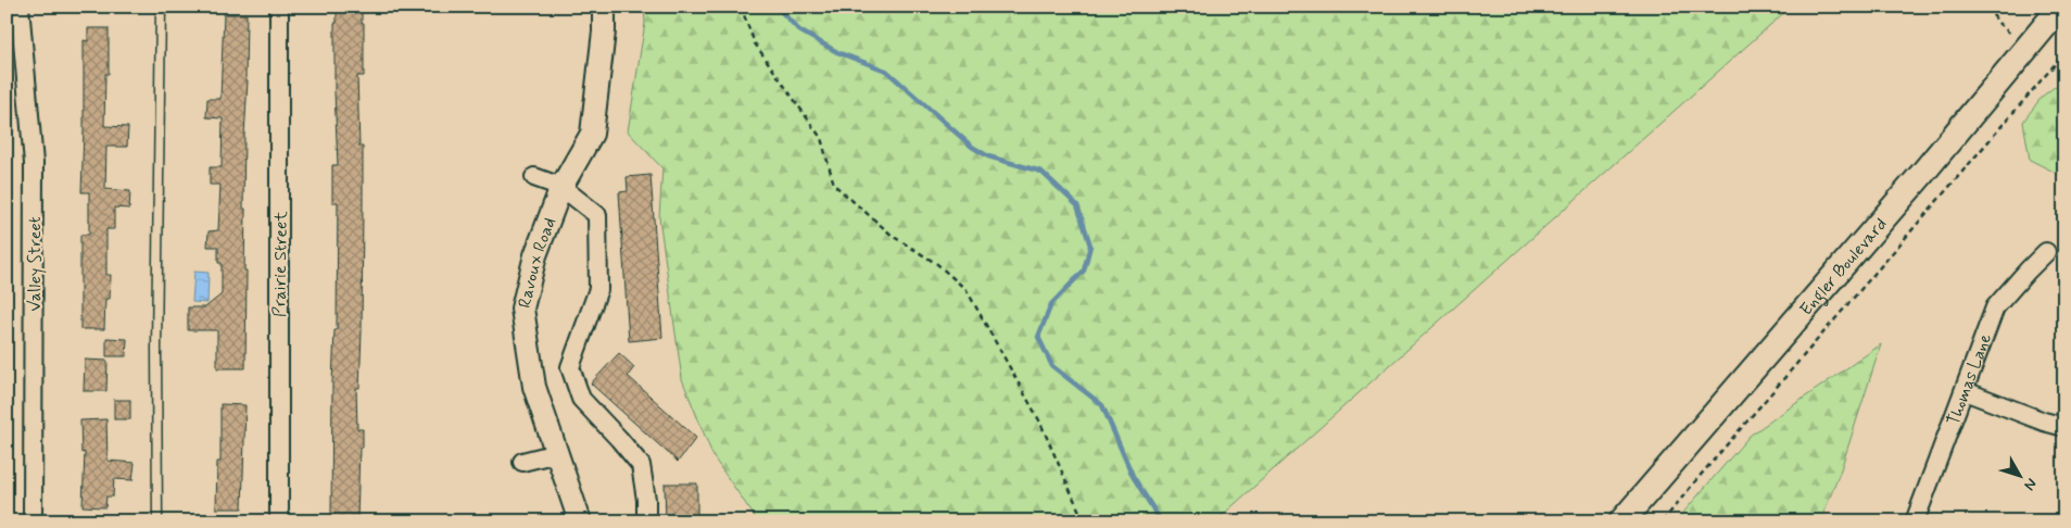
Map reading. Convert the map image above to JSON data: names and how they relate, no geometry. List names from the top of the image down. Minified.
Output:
{"streets":{"main road":["Engler Boulevard"],"street":["Ravoux Road","Valley Street","Prairie Street","Thomas Lane"]},"north":"bottom right"}
